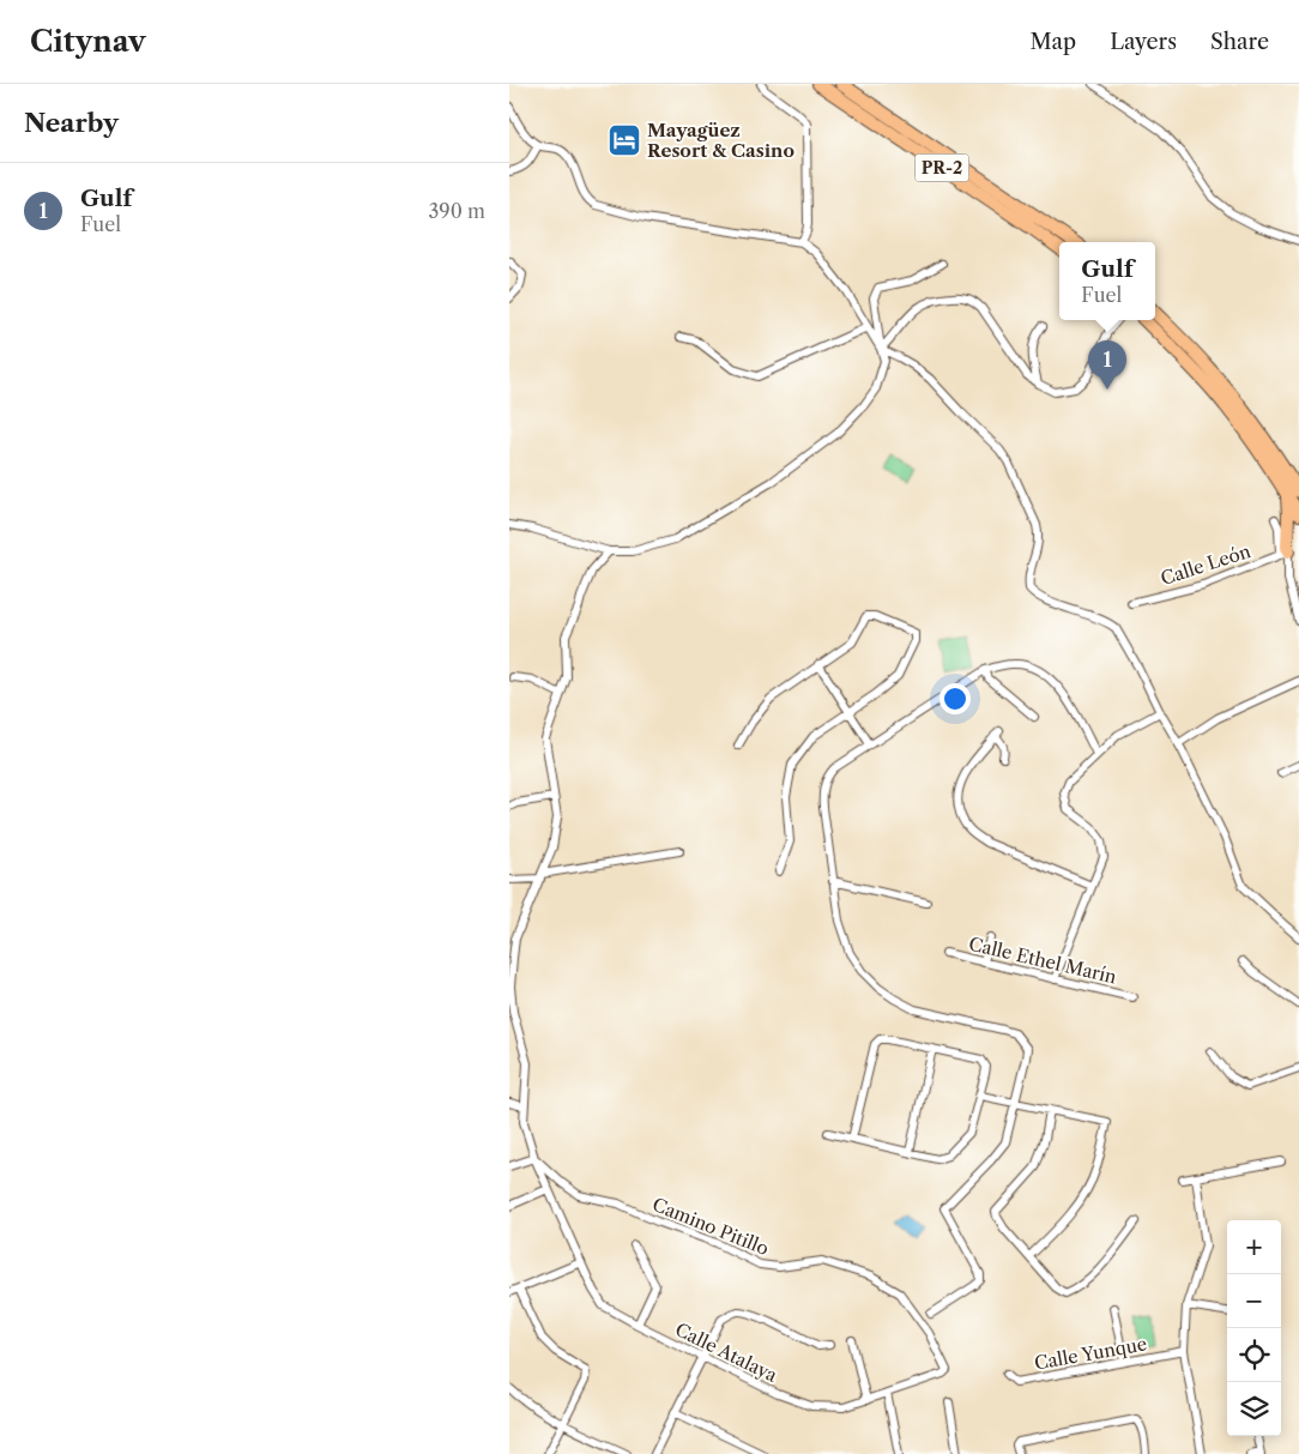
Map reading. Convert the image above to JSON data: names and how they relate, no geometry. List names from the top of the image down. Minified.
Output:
{"streets":{"highway":["PR-2"],"street":["Calle León","Calle Ethel Marín","Camino Pitillo","Calle Atalaya","Calle Yunque"]},"crossings":[["Camino Pitillo","Calle Atalaya"]],"places":{"hotel":["Mayagüez Resort & Casino"]},"page":{"header":"Citynav","nav":["Map","Layers","Share"],"heading":"Nearby","list":[{"mark":"1","name":"Gulf","note":"Fuel","value":"390 m"}],"popup":["Gulf","Fuel"],"pins":"1","map_buttons":["+","−"]}}
